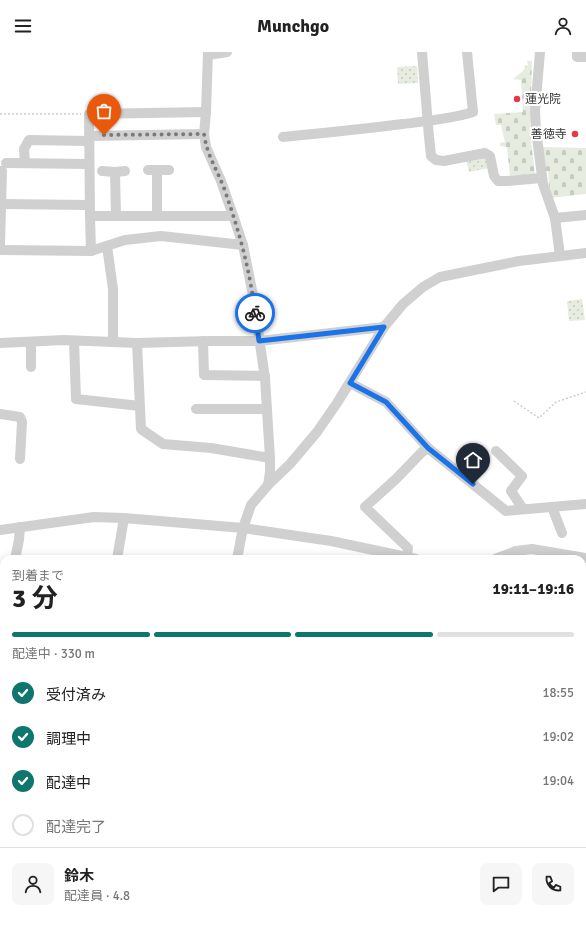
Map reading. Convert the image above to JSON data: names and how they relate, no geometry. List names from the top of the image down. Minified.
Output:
{"places":["蓮光院","善徳寺"],"page":{"header":"Munchgo","heading":["3 分","到着まで","19:11–19:16"],"panel":["鈴木","配達員 · 4.8"],"bar":"配達中 · 330 m","list":[["受付済み","18:55"],["調理中","19:02"],["配達中","19:04"],"配達完了"]}}
